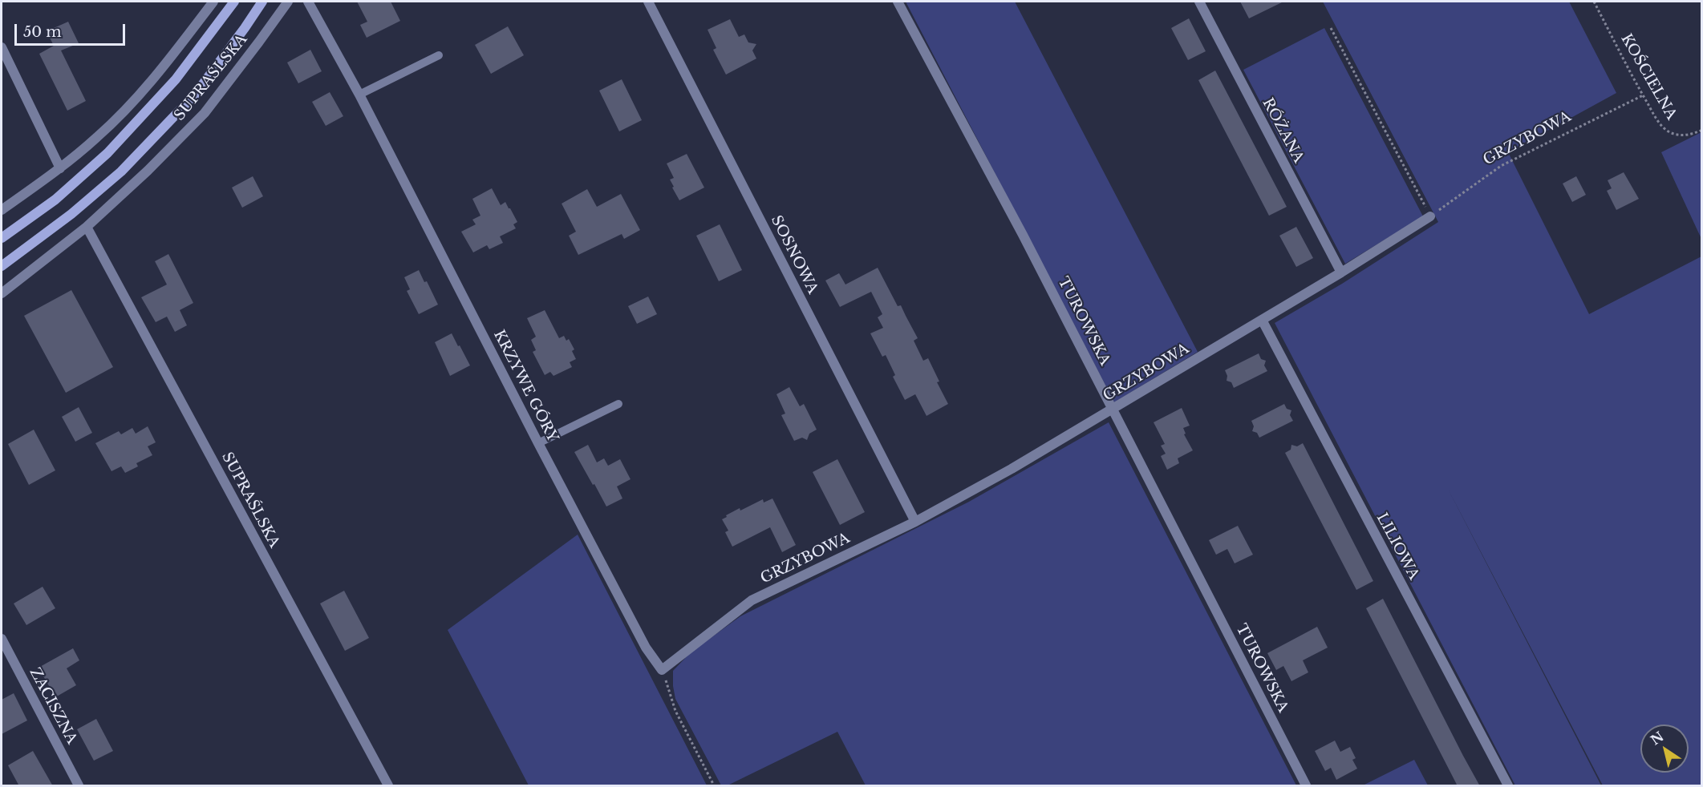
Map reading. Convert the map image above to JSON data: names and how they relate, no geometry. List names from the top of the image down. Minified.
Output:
{"streets":{"street":["SUPRAŚLSKA","RÓŻANA","GRZYBOWA","SOSNOWA","TUROWSKA","KRZYWE GÓRY","LILIOWA","ZACISZNA"],"path":["KOŚCIELNA"]},"crossings":[["KOŚCIELNA","GRZYBOWA"],["RÓŻANA","GRZYBOWA"],["GRZYBOWA","SOSNOWA"],["GRZYBOWA","TUROWSKA"],["GRZYBOWA","KRZYWE GÓRY"],["GRZYBOWA","LILIOWA"]],"scale_bar":"50 m","north":"top left"}
